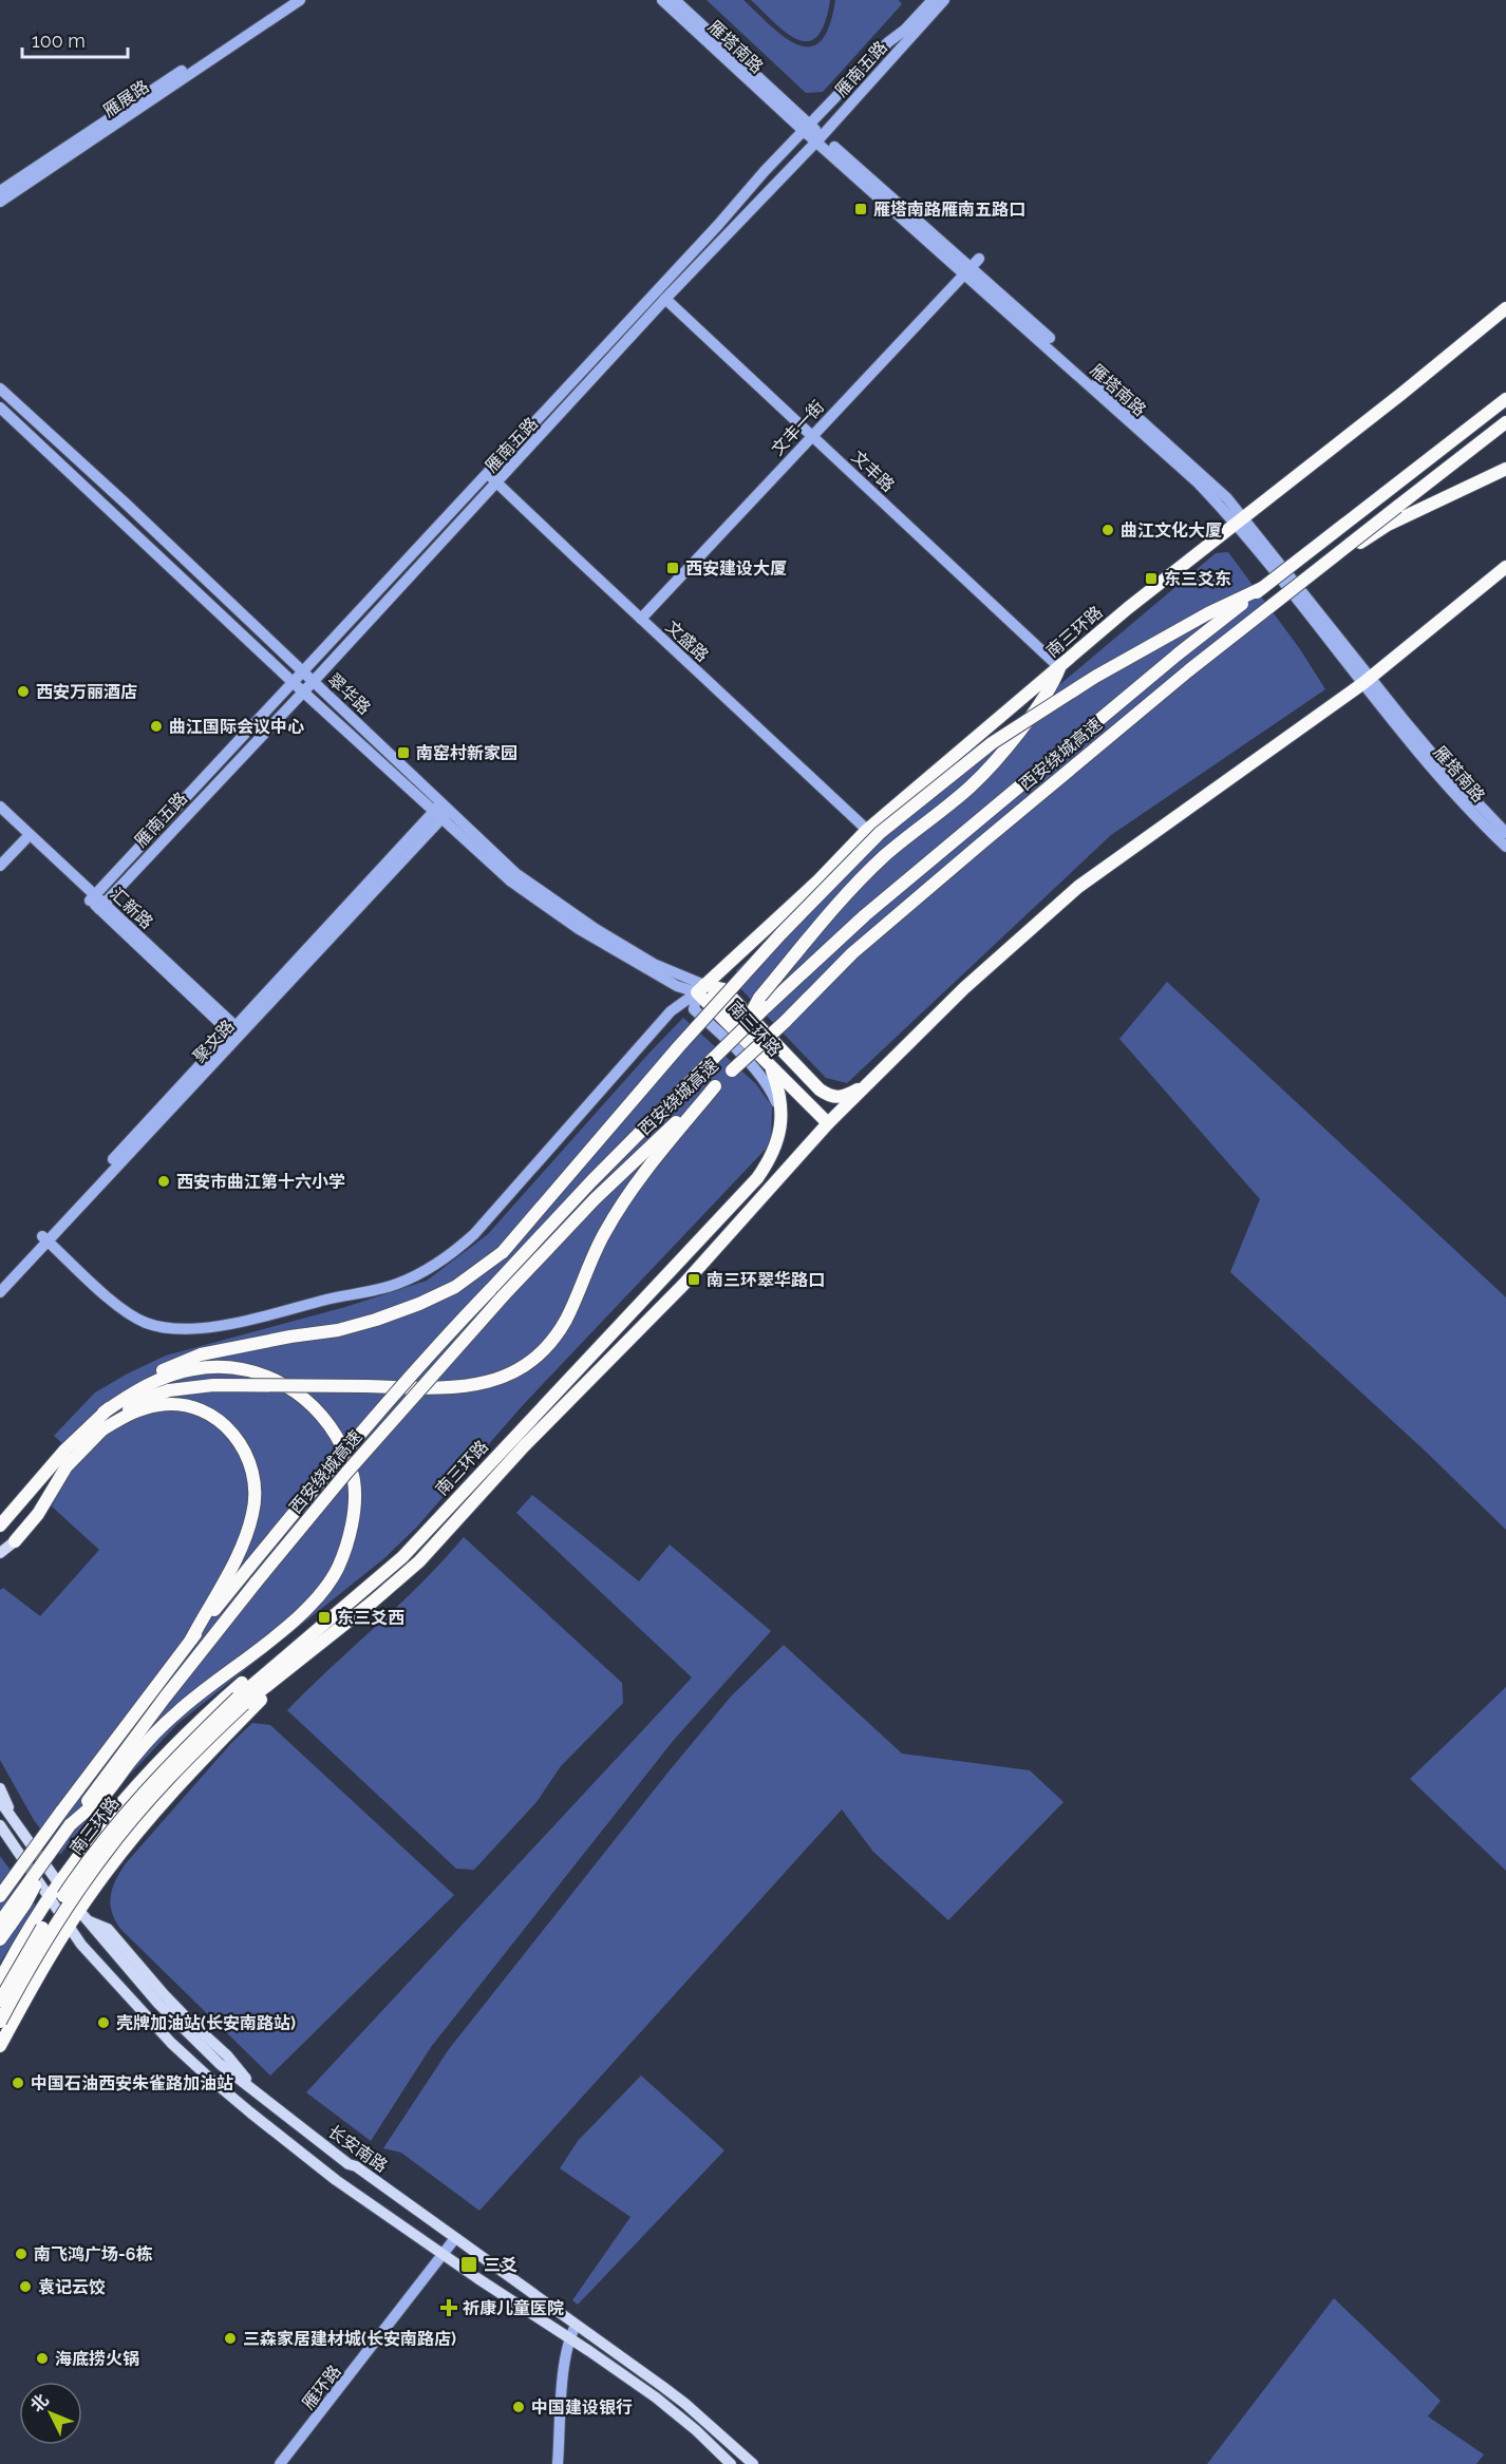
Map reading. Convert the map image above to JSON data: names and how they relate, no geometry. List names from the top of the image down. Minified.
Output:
{"streets":{"highway":["南三环路","西安绕城高速"],"main road":["雁塔南路","雁南五路","雁展路","文丰一街","文丰路","文盛路","翠华路","汇新路","聚文路","长安南路","雁环路"]},"crossings":[["雁塔南路","雁南五路"],["雁塔南路","文丰一街"],["雁塔南路","南三环路"],["雁南五路","文丰路"],["雁南五路","文盛路"],["雁南五路","翠华路"],["雁南五路","汇新路"],["文丰一街","文丰路"],["文丰一街","文盛路"],["文丰路","南三环路"],["南三环路","文盛路"],["南三环路","翠华路"],["翠华路","聚文路"],["汇新路","聚文路"],["长安南路","雁环路"]],"places":{"transit":["雁塔南路雁南五路口","西安建设大厦","东三爻东","南窑村新家园","南三环翠华路口","东三爻西","三爻"],"other":["曲江文化大厦","西安万丽酒店","曲江国际会议中心","西安市曲江第十六小学","壳牌加油站(长安南路站)","中国石油西安朱雀路加油站","南飞鸿广场-6栋","袁记云饺","三森家居建材城(长安南路店)","海底捞火锅","中国建设银行"],"health":["祈康儿童医院"]},"scale_bar":"100 m","north":"top left"}
